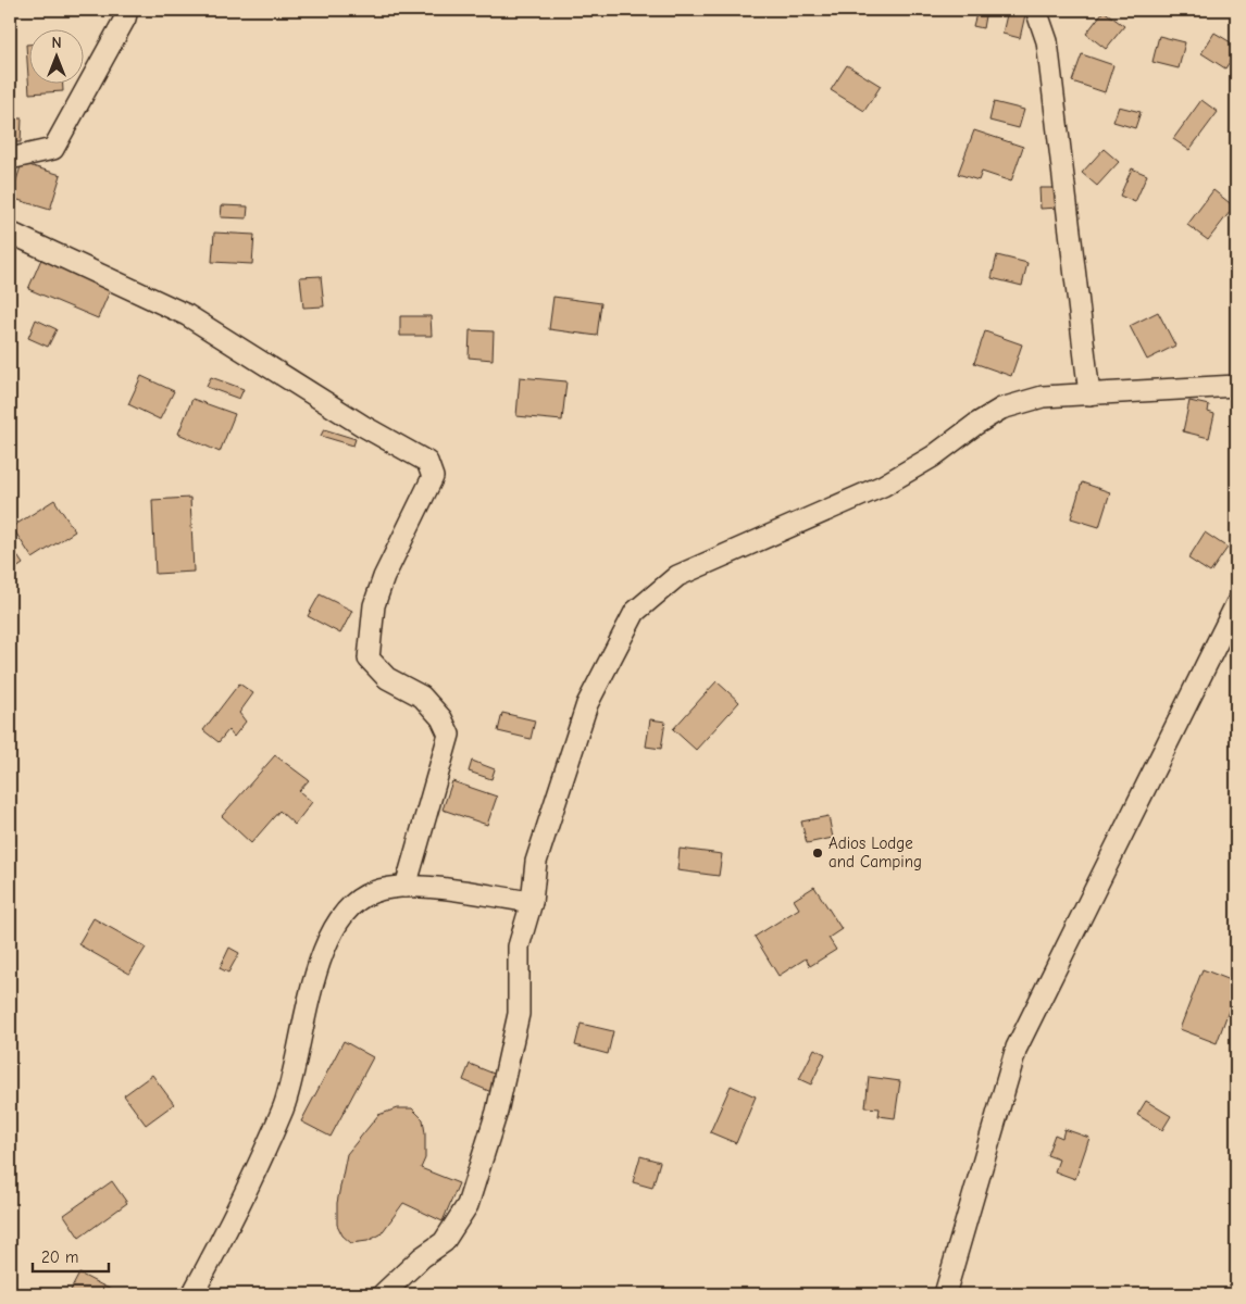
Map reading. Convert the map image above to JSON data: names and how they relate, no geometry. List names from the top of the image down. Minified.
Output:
{"places":["Adios Lodge and Camping"],"scale_bar":"20 m","north":"top"}
